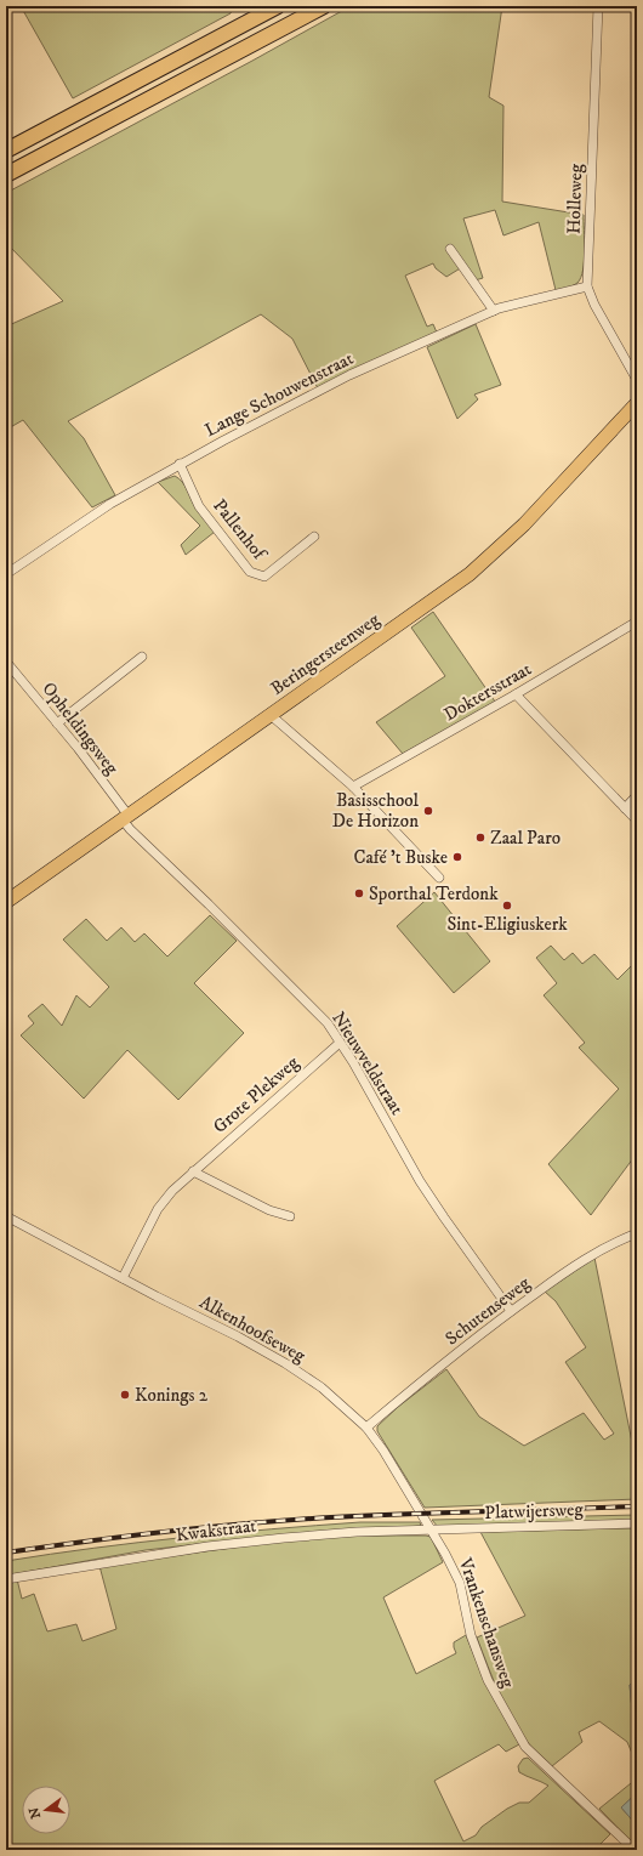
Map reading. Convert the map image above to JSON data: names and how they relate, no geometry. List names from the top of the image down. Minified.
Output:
{"streets":{"main road":["Beringersteenweg"],"street":["Holleweg","Lange Schouwenstraat","Pallenhof","Doktersstraat","Opheldingsweg","Nieuwveldstraat","Grote Plekweg","Schutenseweg","Alkenhoofseweg","Platwijersweg","Kwakstraat","Vrankenschansweg"]},"crossings":[["Holleweg","Lange Schouwenstraat"],["Lange Schouwenstraat","Pallenhof"],["Beringersteenweg","Opheldingsweg"],["Beringersteenweg","Nieuwveldstraat"],["Opheldingsweg","Nieuwveldstraat"],["Nieuwveldstraat","Grote Plekweg"],["Nieuwveldstraat","Schutenseweg"],["Grote Plekweg","Alkenhoofseweg"],["Schutenseweg","Alkenhoofseweg"],["Alkenhoofseweg","Platwijersweg"],["Alkenhoofseweg","Kwakstraat"],["Alkenhoofseweg","Vrankenschansweg"],["Platwijersweg","Kwakstraat"],["Platwijersweg","Vrankenschansweg"],["Kwakstraat","Vrankenschansweg"]],"places":["Basisschool De Horizon","Zaal Paro","Café 't Buske","Sporthal Terdonk","Sint-Eligiuskerk","Konings 2"],"north":"left"}
